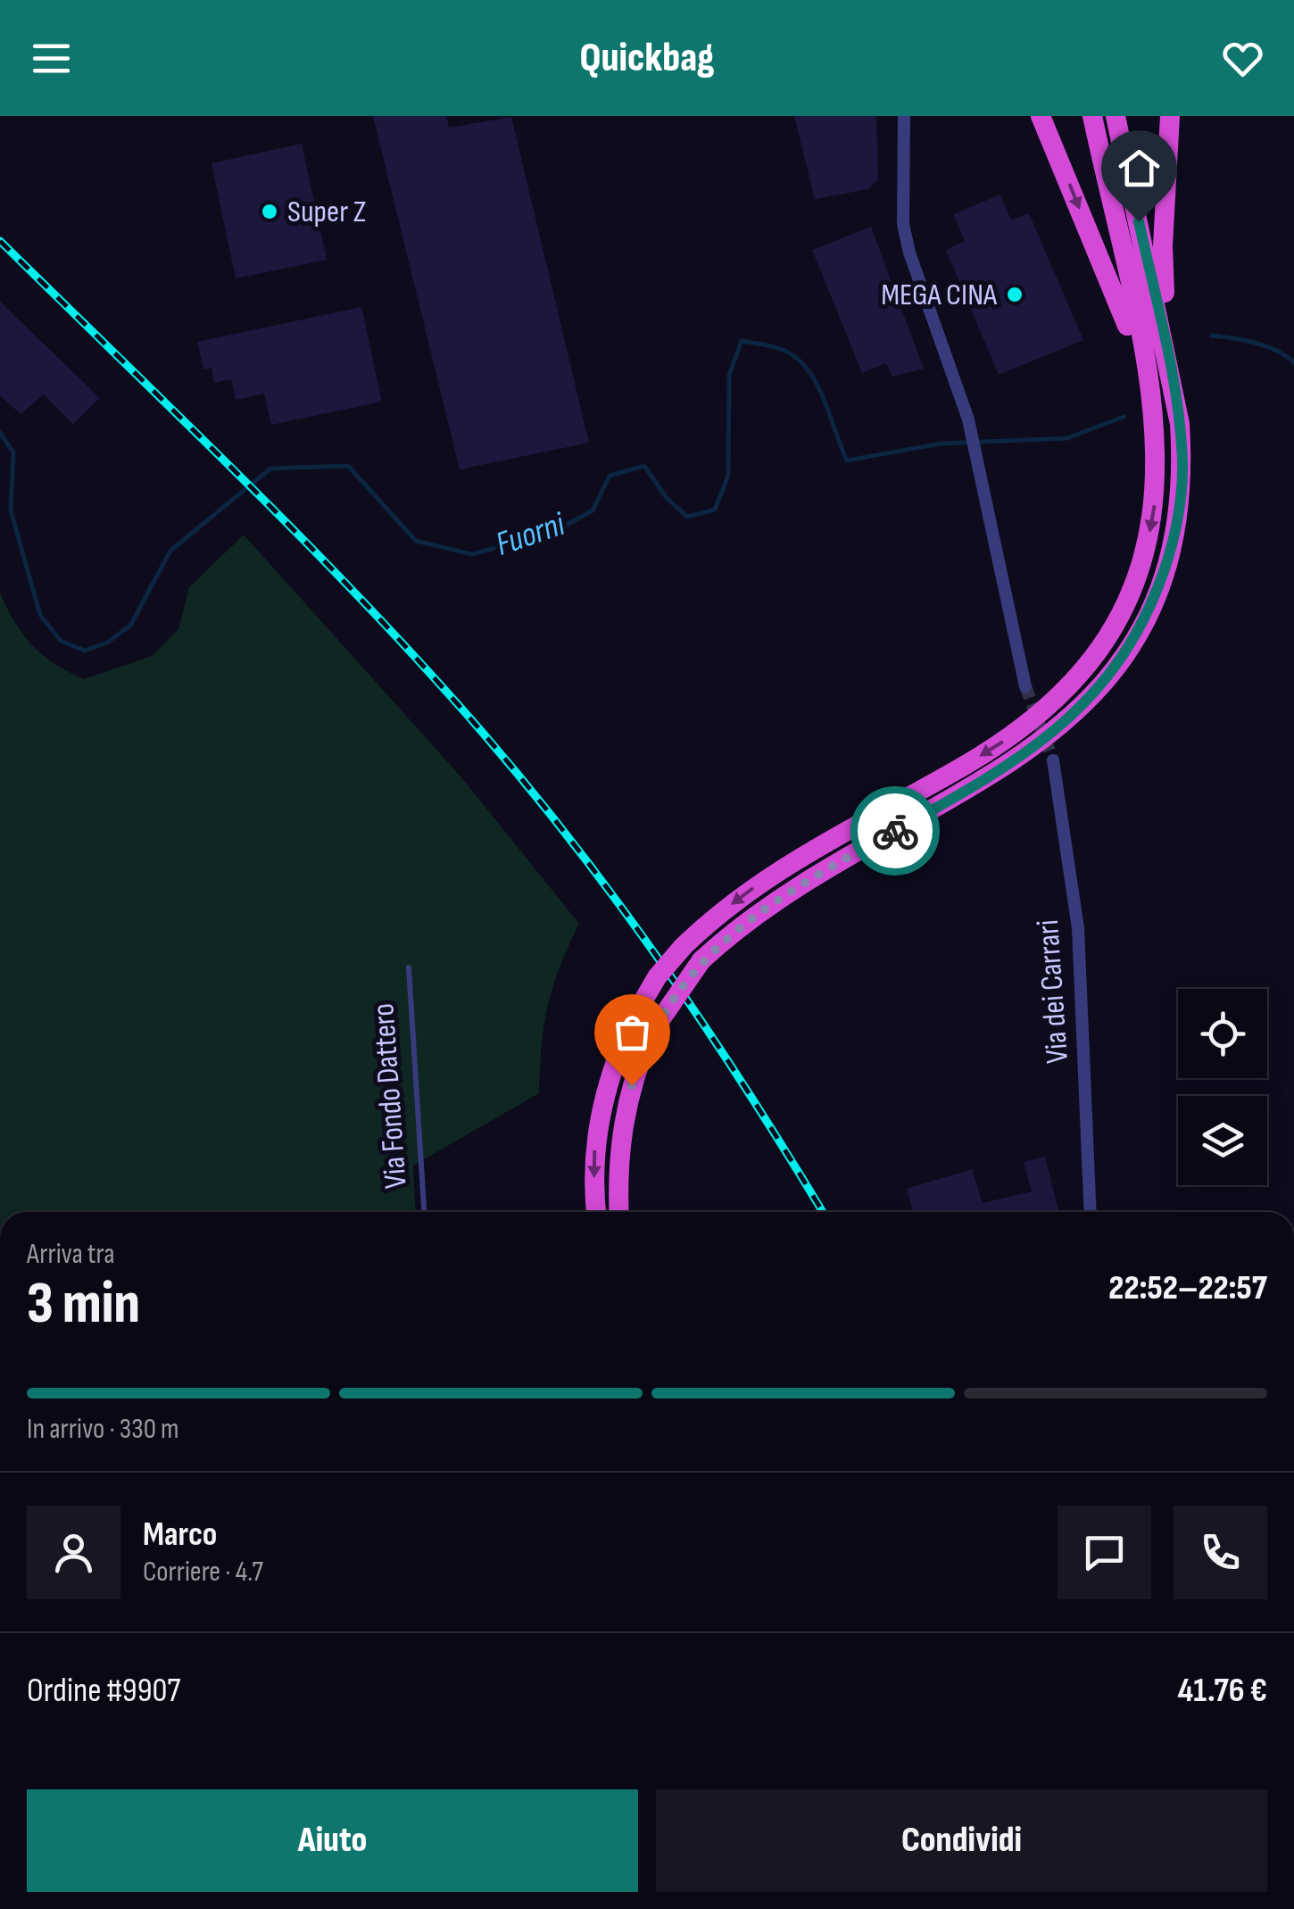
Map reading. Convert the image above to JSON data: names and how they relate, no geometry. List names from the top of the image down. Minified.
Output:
{"streets":{"street":["Via dei Carrari"],"lane":["Via Fondo Dattero"]},"water":["Fuorni"],"places":["Super Z","MEGA CINA"],"page":{"header":"Quickbag","heading":["3 min","Arriva tra","22:52–22:57"],"panel":["Marco","Corriere · 4.7","Ordine #9907","41.76 €"],"bar":"In arrivo · 330 m","buttons":["Aiuto","Condividi"]}}
